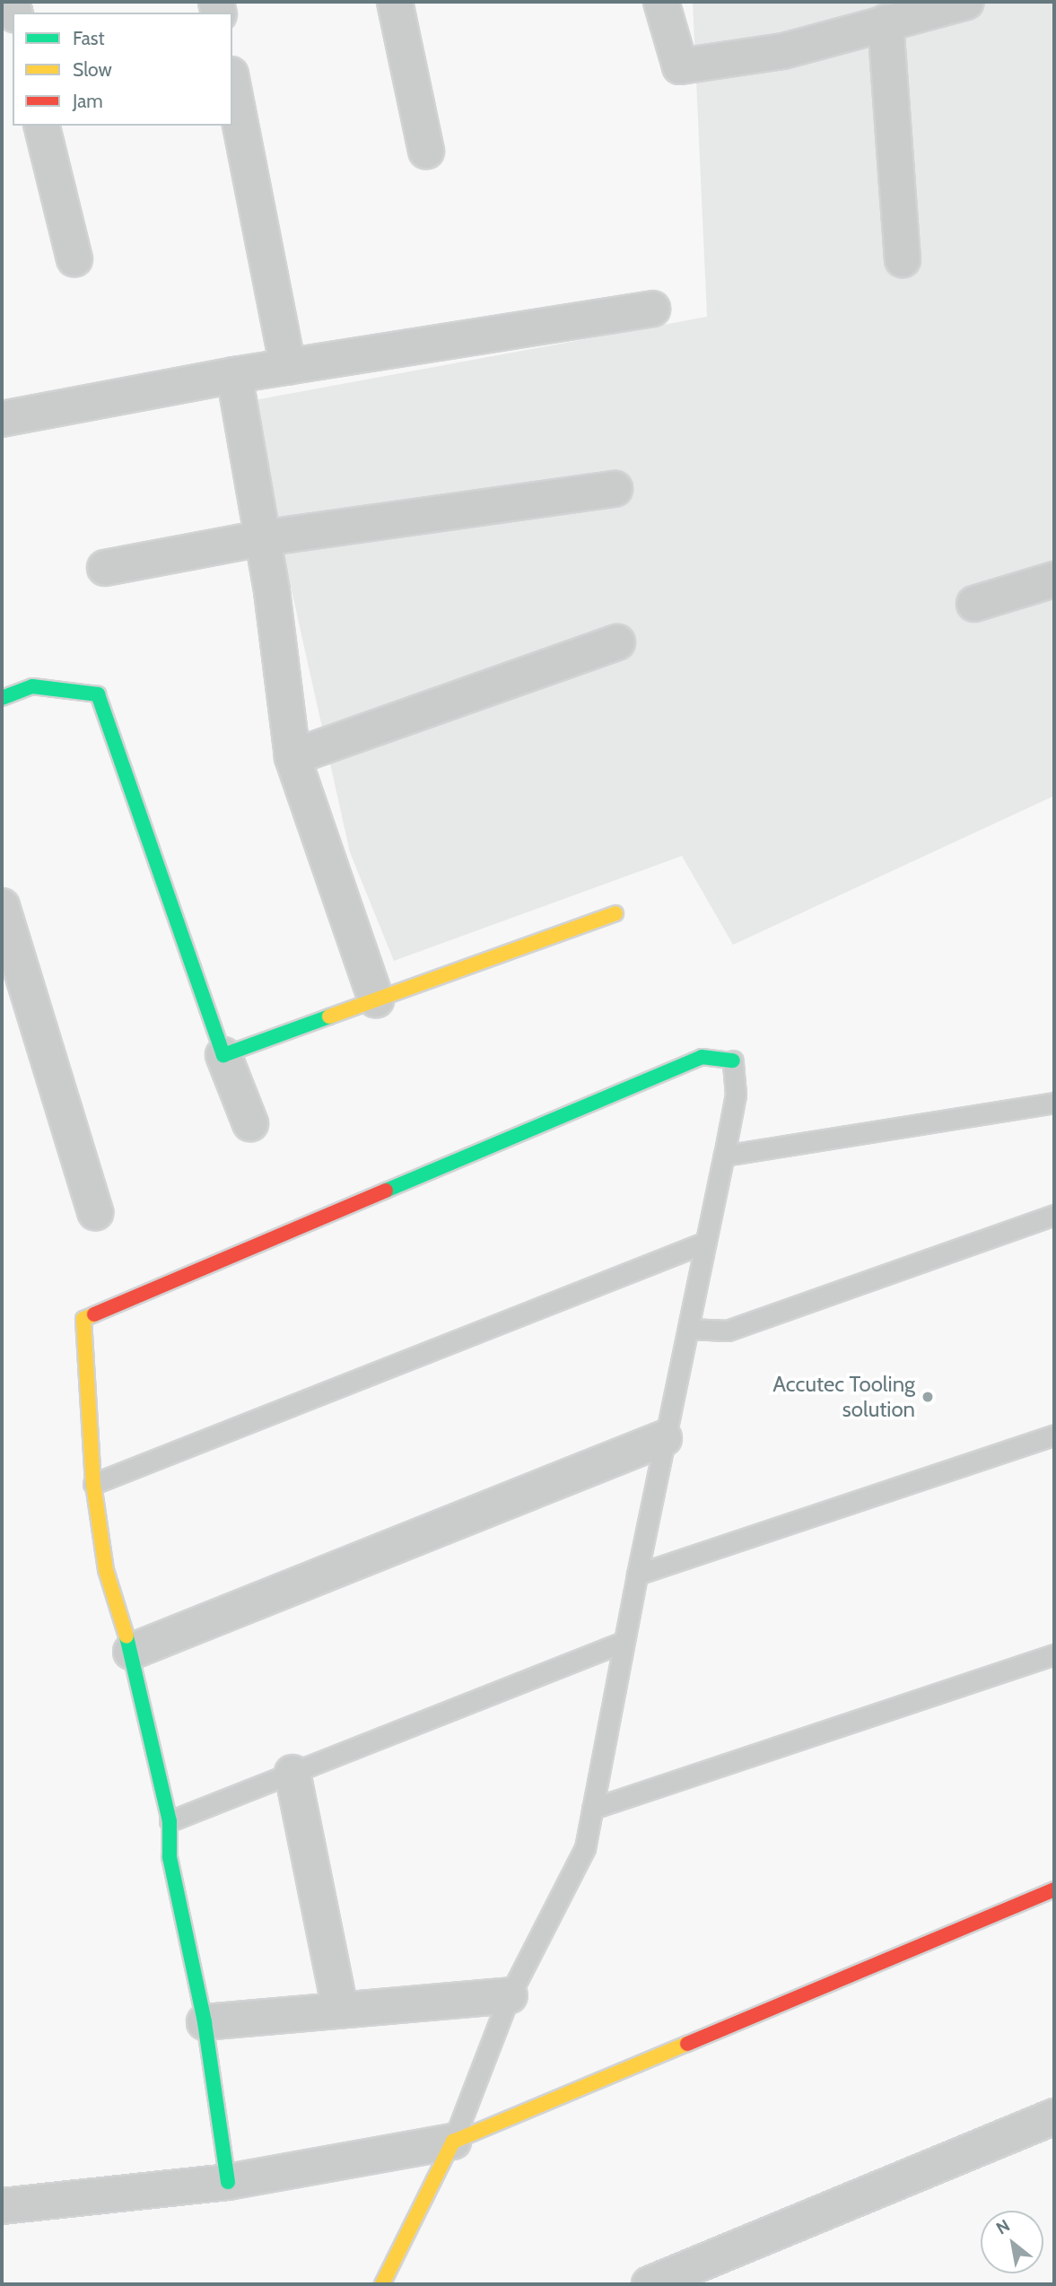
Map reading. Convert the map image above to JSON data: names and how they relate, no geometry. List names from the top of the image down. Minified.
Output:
{"places":["Accutec Tooling solution"],"legend":["Fast","Slow","Jam"],"north":"top left"}
